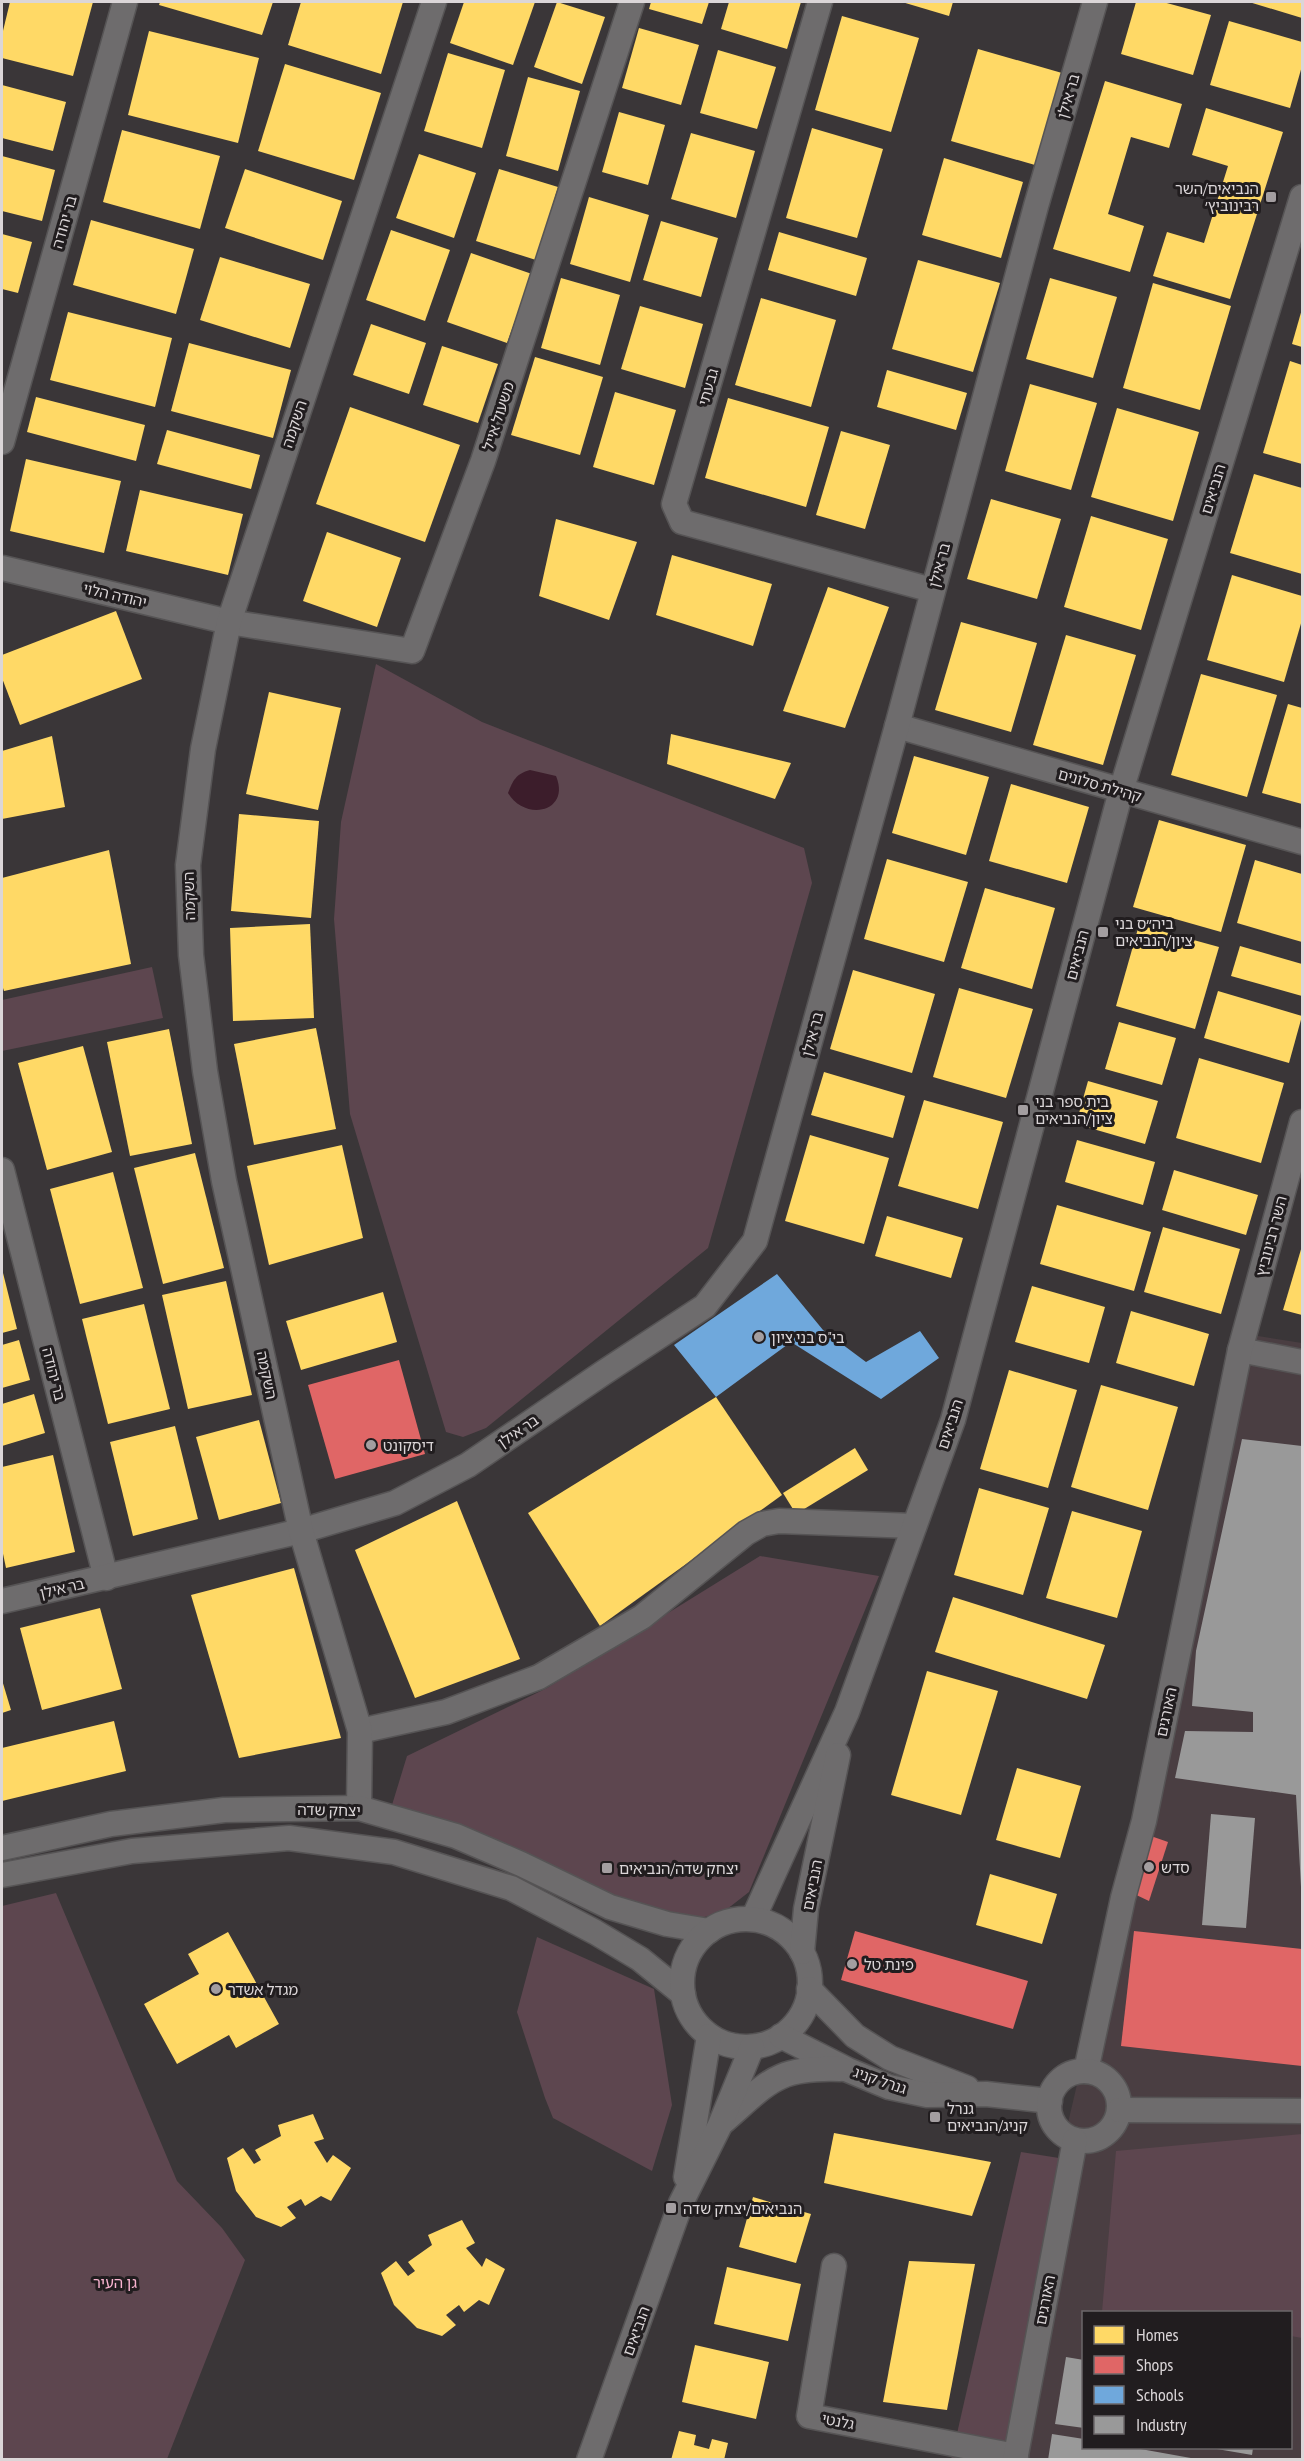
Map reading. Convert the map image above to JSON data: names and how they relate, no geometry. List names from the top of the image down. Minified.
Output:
{"streets":{"street":["בר אילן","בר יהודה","גבעתי","משעול אייל","השקמה","הנביאים","יהודה הלוי","קהילת סלונים","השר רבינוביץ","האורגים","יצחק שדה","גנרל קניג","גלנטי"]},"crossings":[["בר אילן","בר יהודה"],["בר אילן","גבעתי"],["בר אילן","השקמה"],["בר אילן","קהילת סלונים"],["משעול אייל","השקמה"],["משעול אייל","יהודה הלוי"],["השקמה","יהודה הלוי"],["השקמה","יצחק שדה"],["הנביאים","קהילת סלונים"],["הנביאים","יצחק שדה"],["הנביאים","גנרל קניג"],["השר רבינוביץ","האורגים"],["האורגים","גנרל קניג"],["האורגים","גלנטי"],["יצחק שדה","גנרל קניג"]],"parks":["גן העיר"],"places":{"transit":["הנביאים/השר רבינוביץ׳","ביה״ס בני ציון/הנביאים","בית ספר בני ציון/הנביאים","יצחק שדה/הנביאים","גנרל קניג/הנביאים","הנביאים/יצחק שדה"],"other":["בי\"ס בני ציון","דיסקונט","סדש","פינת טל","מגדל אשדר"]},"legend":["Homes","Shops","Schools","Industry"]}
